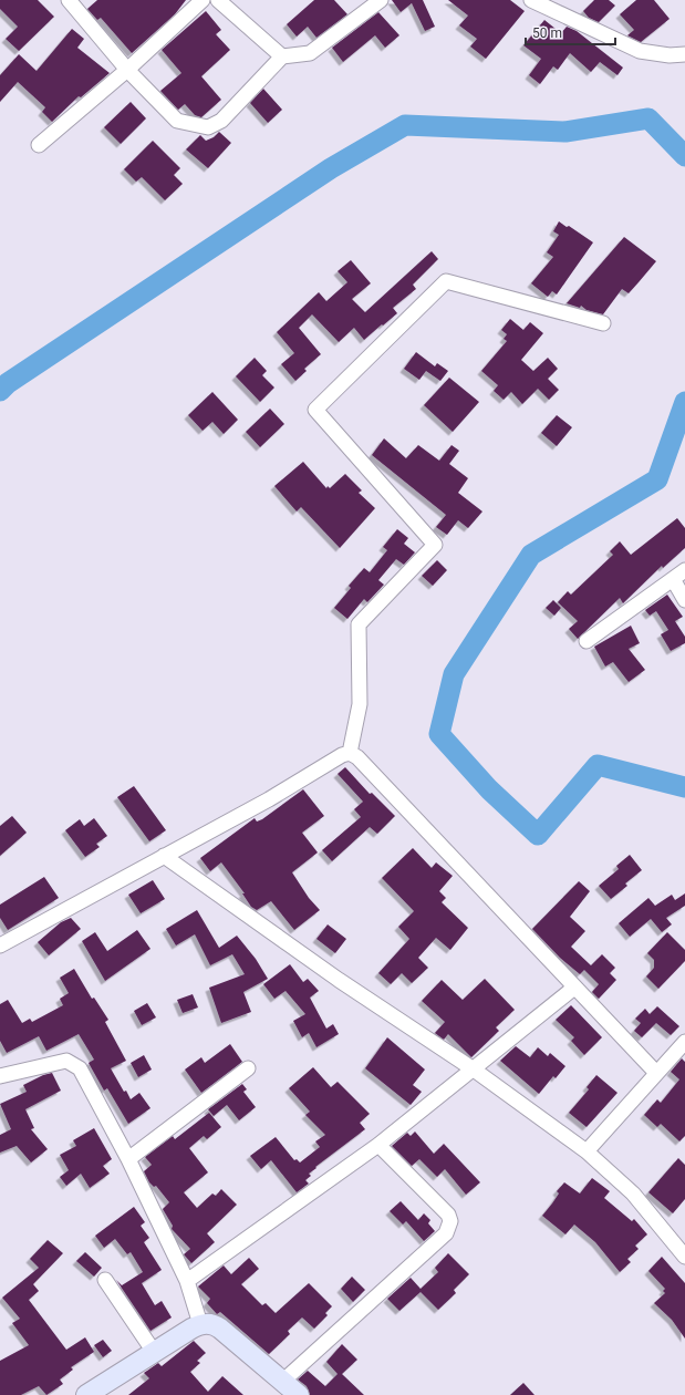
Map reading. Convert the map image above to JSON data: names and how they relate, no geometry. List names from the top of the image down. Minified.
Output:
{"scale_bar":"50 m"}
